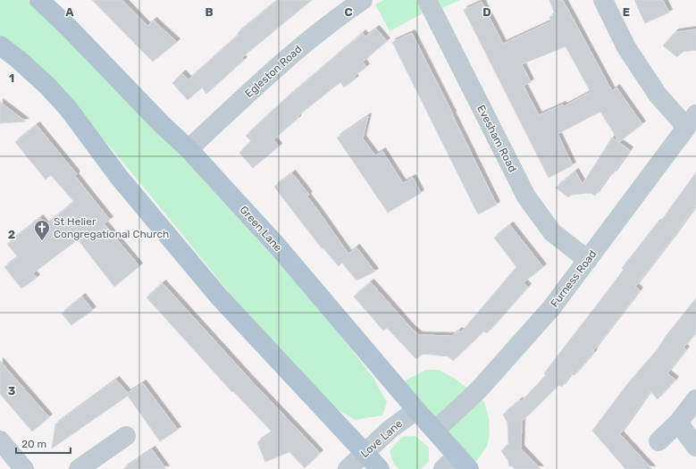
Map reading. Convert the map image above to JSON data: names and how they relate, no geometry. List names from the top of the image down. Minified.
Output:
{"streets":{"main road":["Green Lane"],"street":["Egleston Road","Evesham Road","Furness Road","Love Lane"]},"crossings":[["Egleston Road","Green Lane"],["Evesham Road","Furness Road"],["Green Lane","Furness Road"],["Green Lane","Love Lane"]],"places":{"church":["St Helier Congregational Church"]},"scale_bar":"20 m","grid":{"columns":["A","B","C","D","E"],"rows":["1","2","3"]}}
